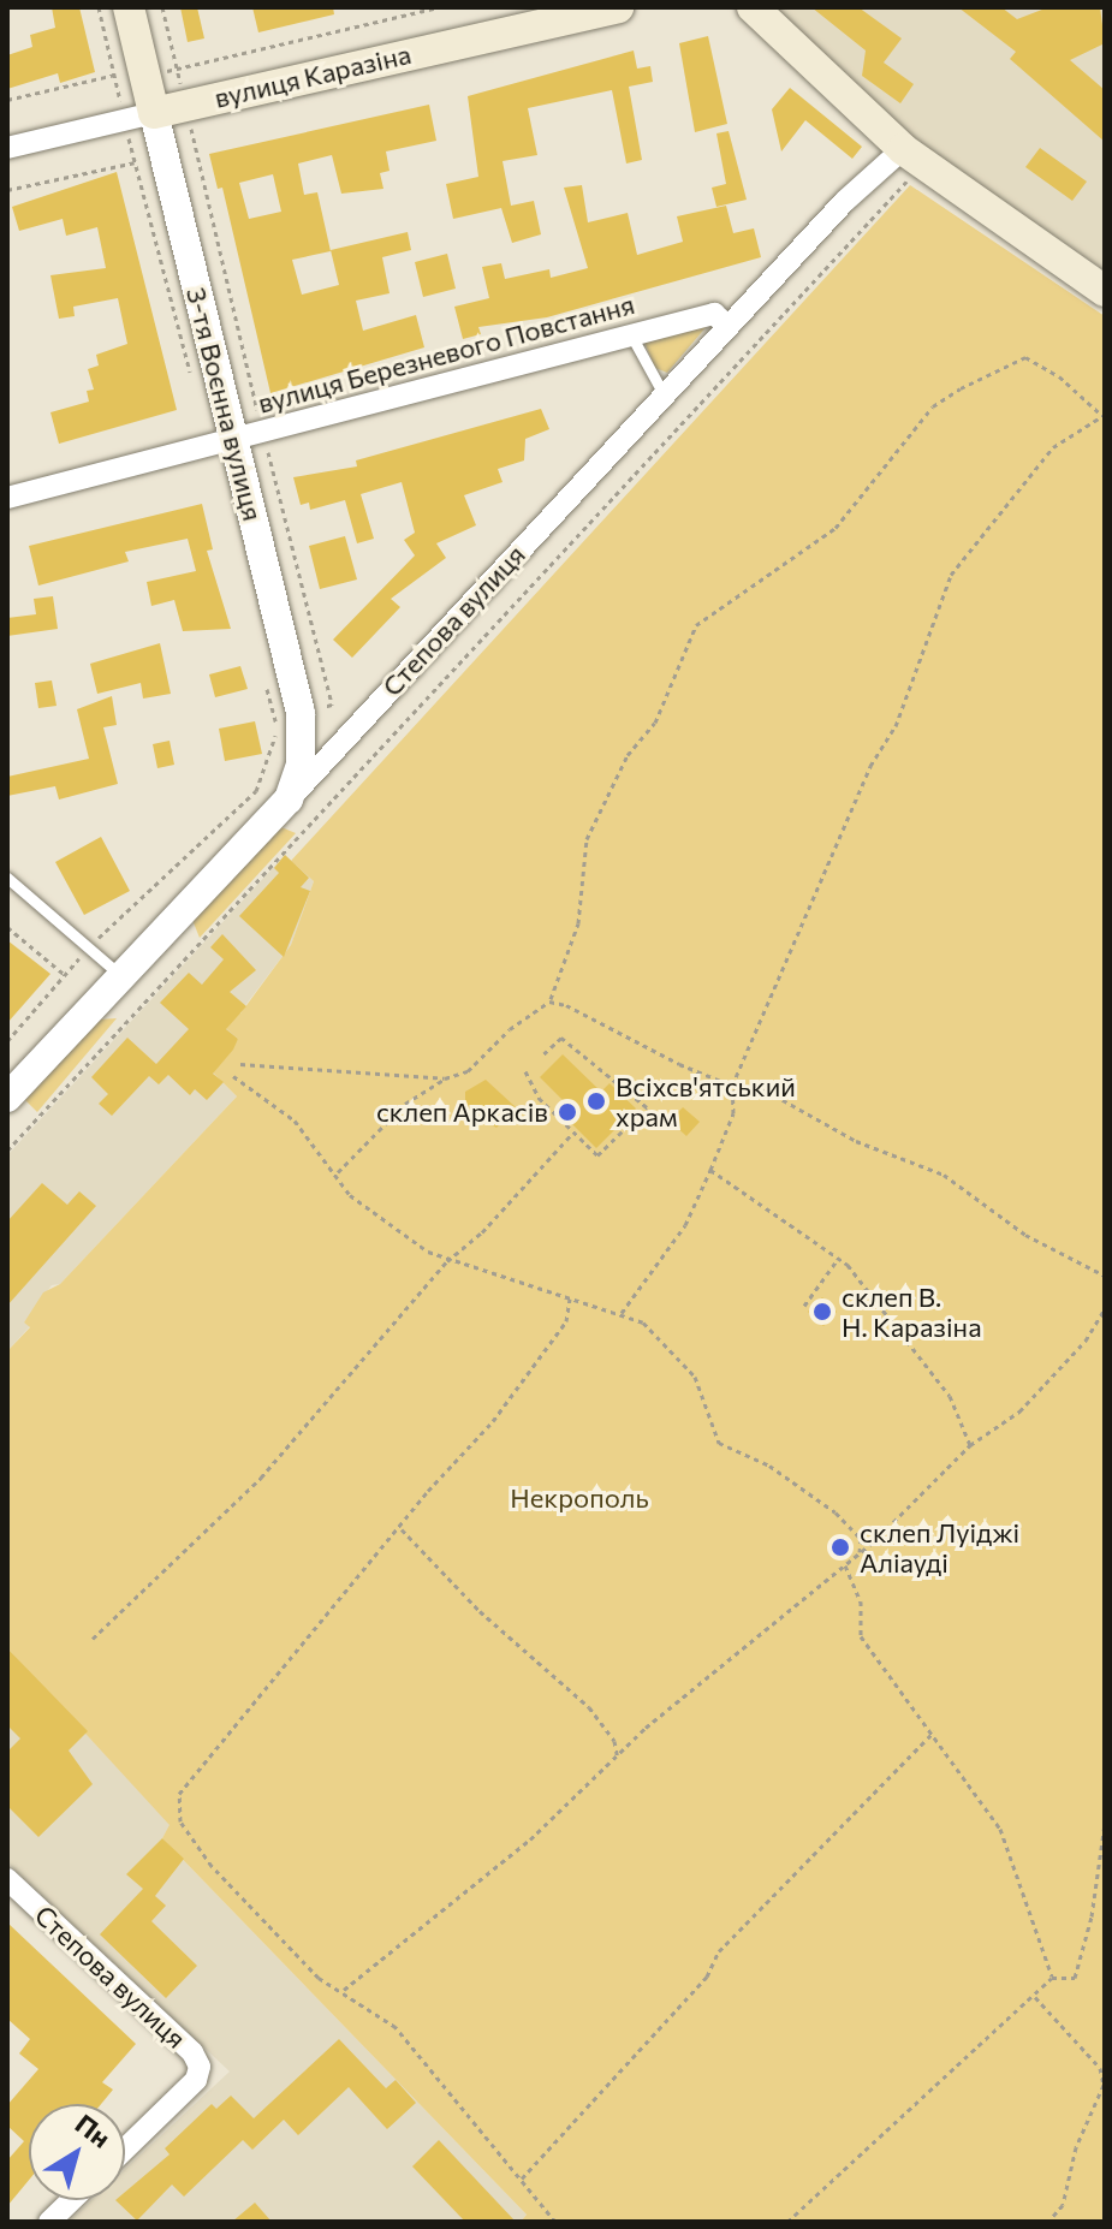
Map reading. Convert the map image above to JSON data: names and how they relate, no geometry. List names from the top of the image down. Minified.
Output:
{"streets":{"main road":["вулиця Каразіна","3-тя Воєнна вулиця"],"street":["вулиця Березневого Повстання","Степова вулиця"]},"crossings":[["вулиця Каразіна","3-тя Воєнна вулиця"],["вулиця Березневого Повстання","3-тя Воєнна вулиця"],["вулиця Березневого Повстання","Степова вулиця"],["3-тя Воєнна вулиця","Степова вулиця"]],"parks":["Некрополь"],"places":["Всіхсв'ятський храм","склеп Аркасів","склеп В. Н. Каразіна","склеп Луіджі Аліауді"],"north":"top right"}
